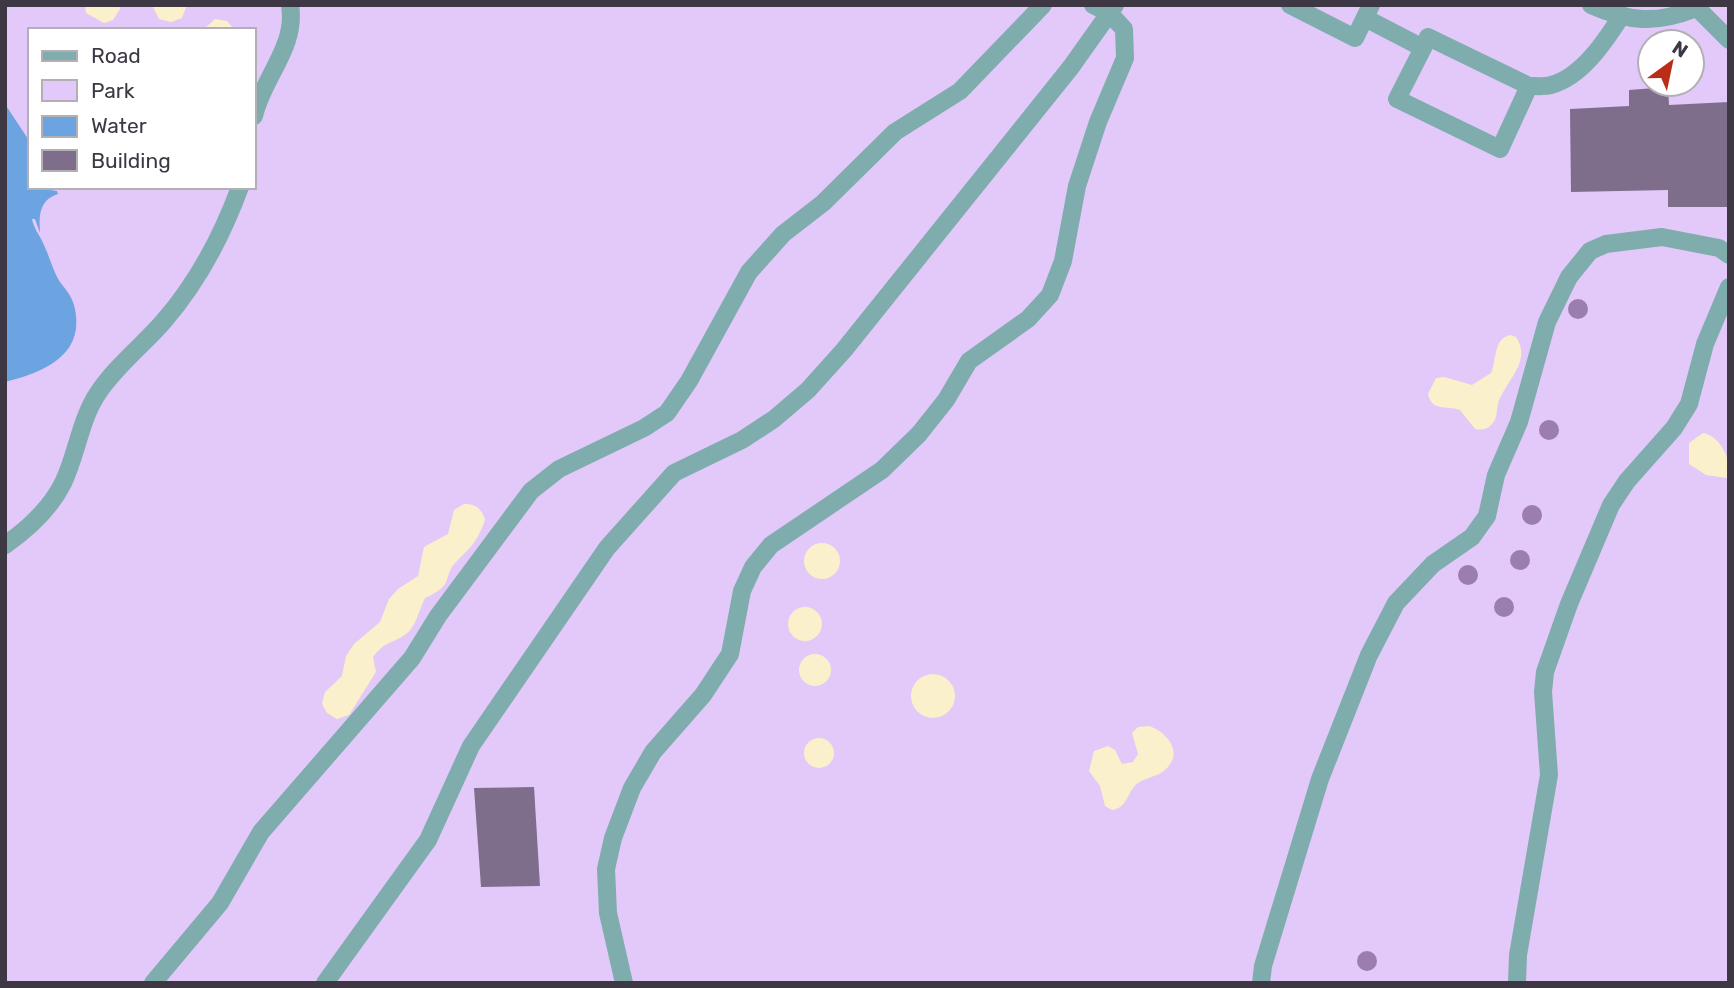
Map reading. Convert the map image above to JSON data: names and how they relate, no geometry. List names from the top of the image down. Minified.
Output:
{"legend":["Road","Park","Water","Building"],"north":"top right"}
